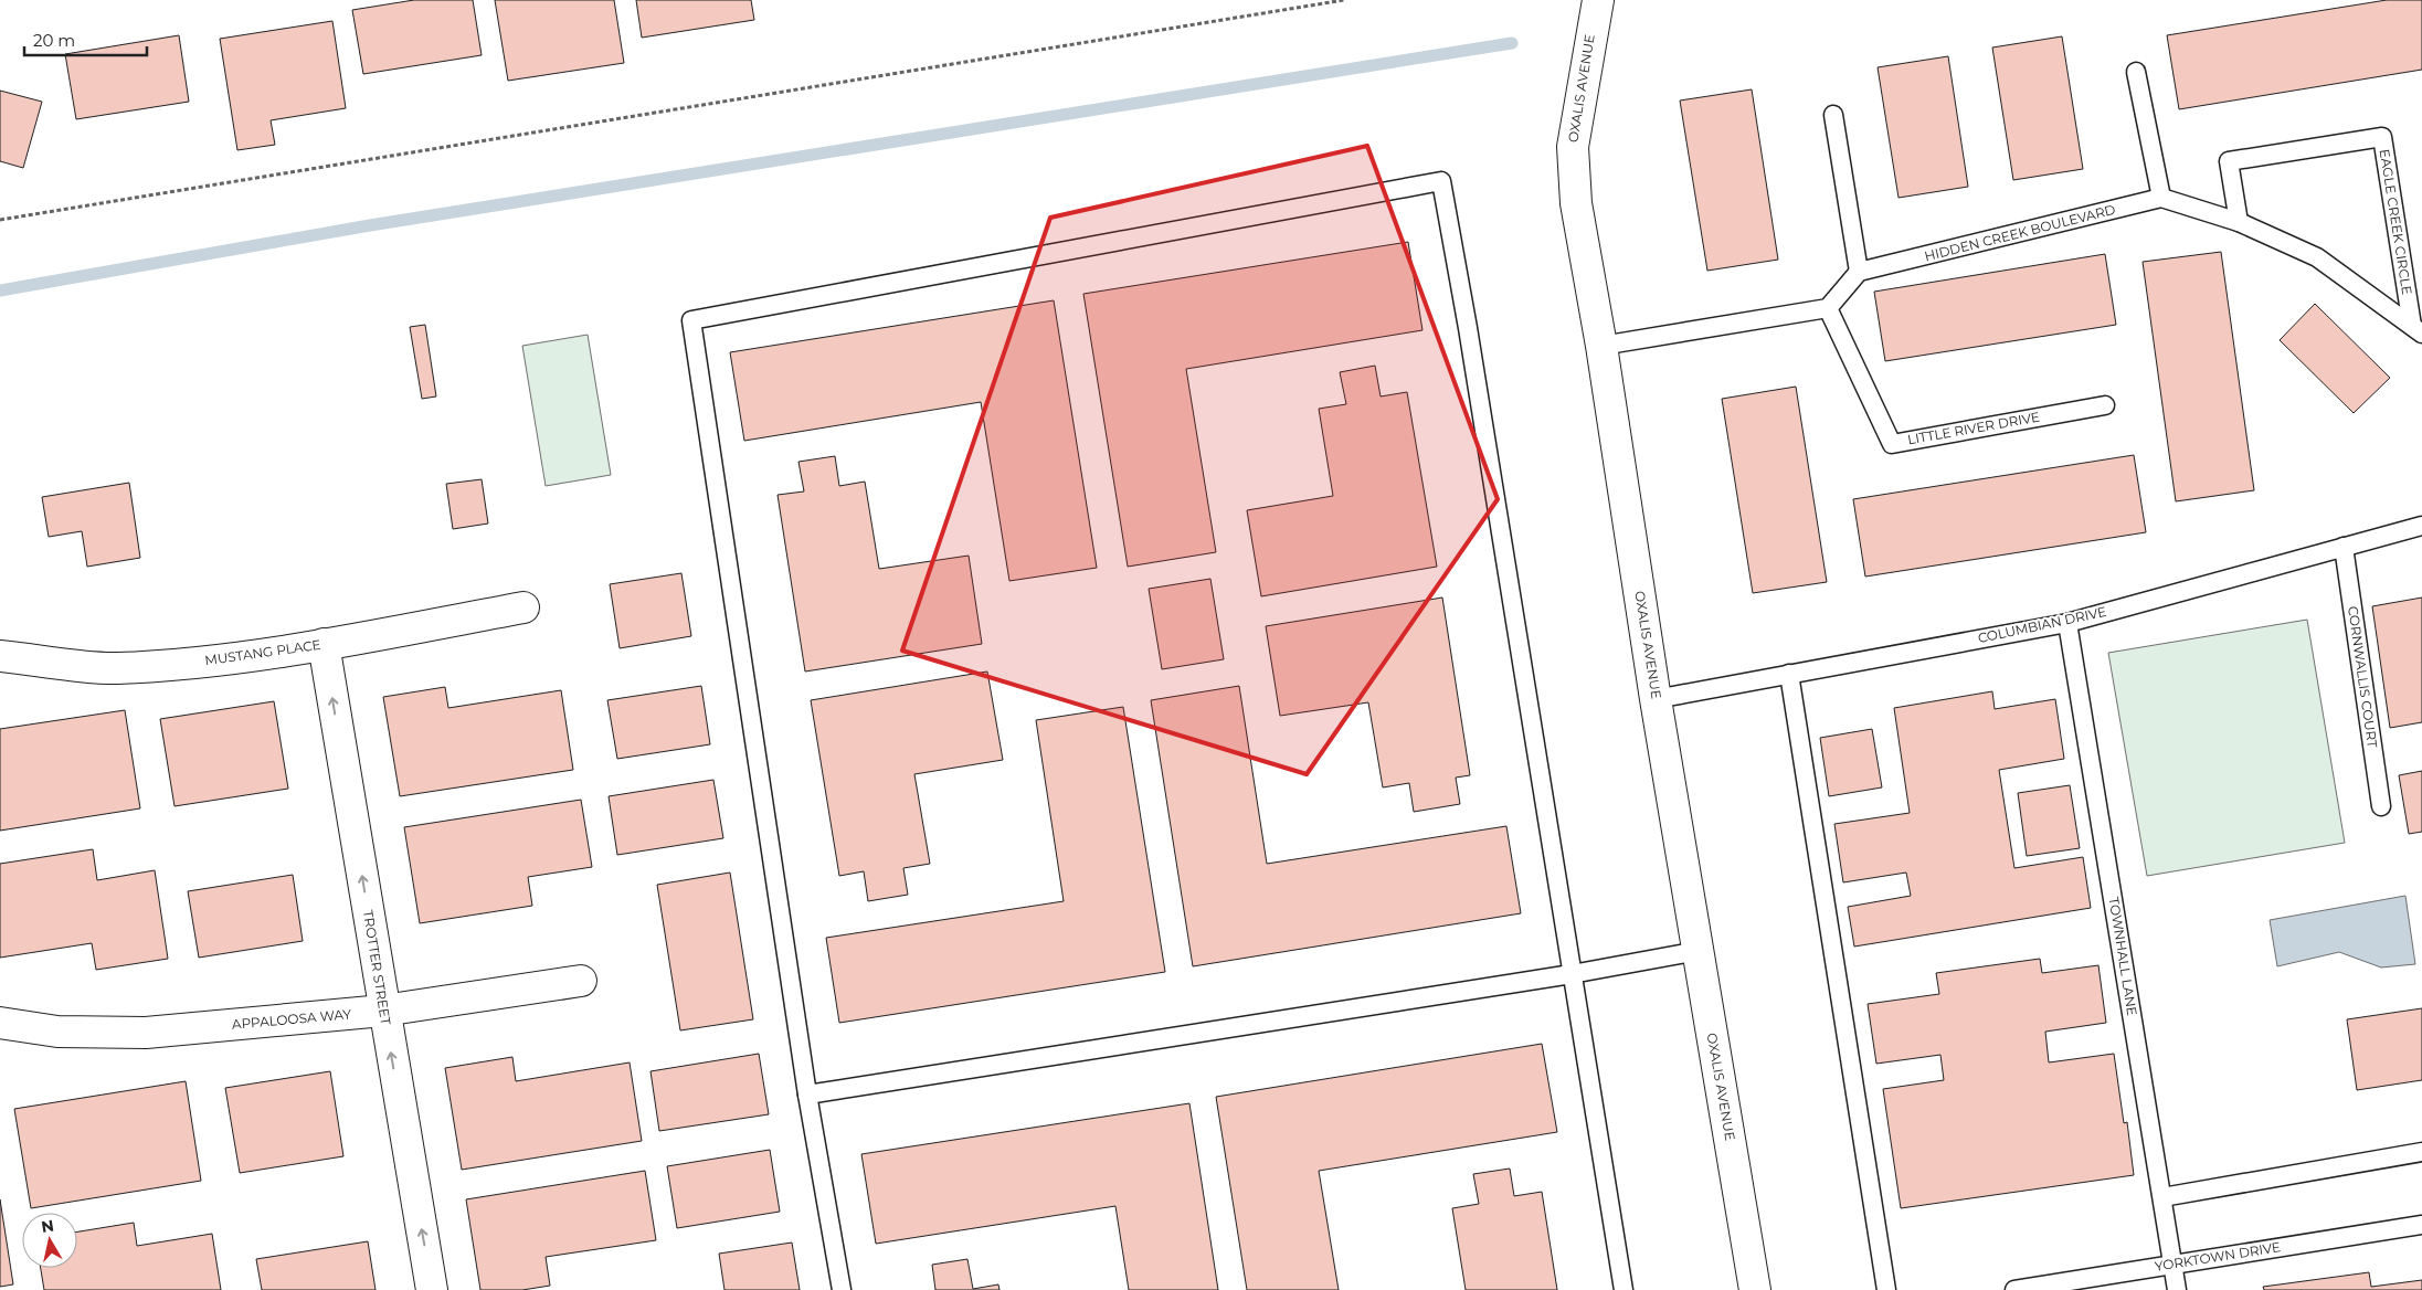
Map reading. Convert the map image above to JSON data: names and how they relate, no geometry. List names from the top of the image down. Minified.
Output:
{"streets":{"street":["OXALIS AVENUE","MUSTANG PLACE","TROTTER STREET","APPALOOSA WAY"],"lane":["EAGLE CREEK CIRCLE","HIDDEN CREEK BOULEVARD","LITTLE RIVER DRIVE","COLUMBIAN DRIVE","CORNWALLIS COURT","TOWNHALL LANE","YORKTOWN DRIVE"]},"crossings":[["OXALIS AVENUE","COLUMBIAN DRIVE"],["COLUMBIAN DRIVE","CORNWALLIS COURT"],["COLUMBIAN DRIVE","TOWNHALL LANE"],["MUSTANG PLACE","TROTTER STREET"],["TOWNHALL LANE","YORKTOWN DRIVE"],["TROTTER STREET","APPALOOSA WAY"]],"one_way":["TROTTER STREET"],"scale_bar":"20 m","north":"top"}
